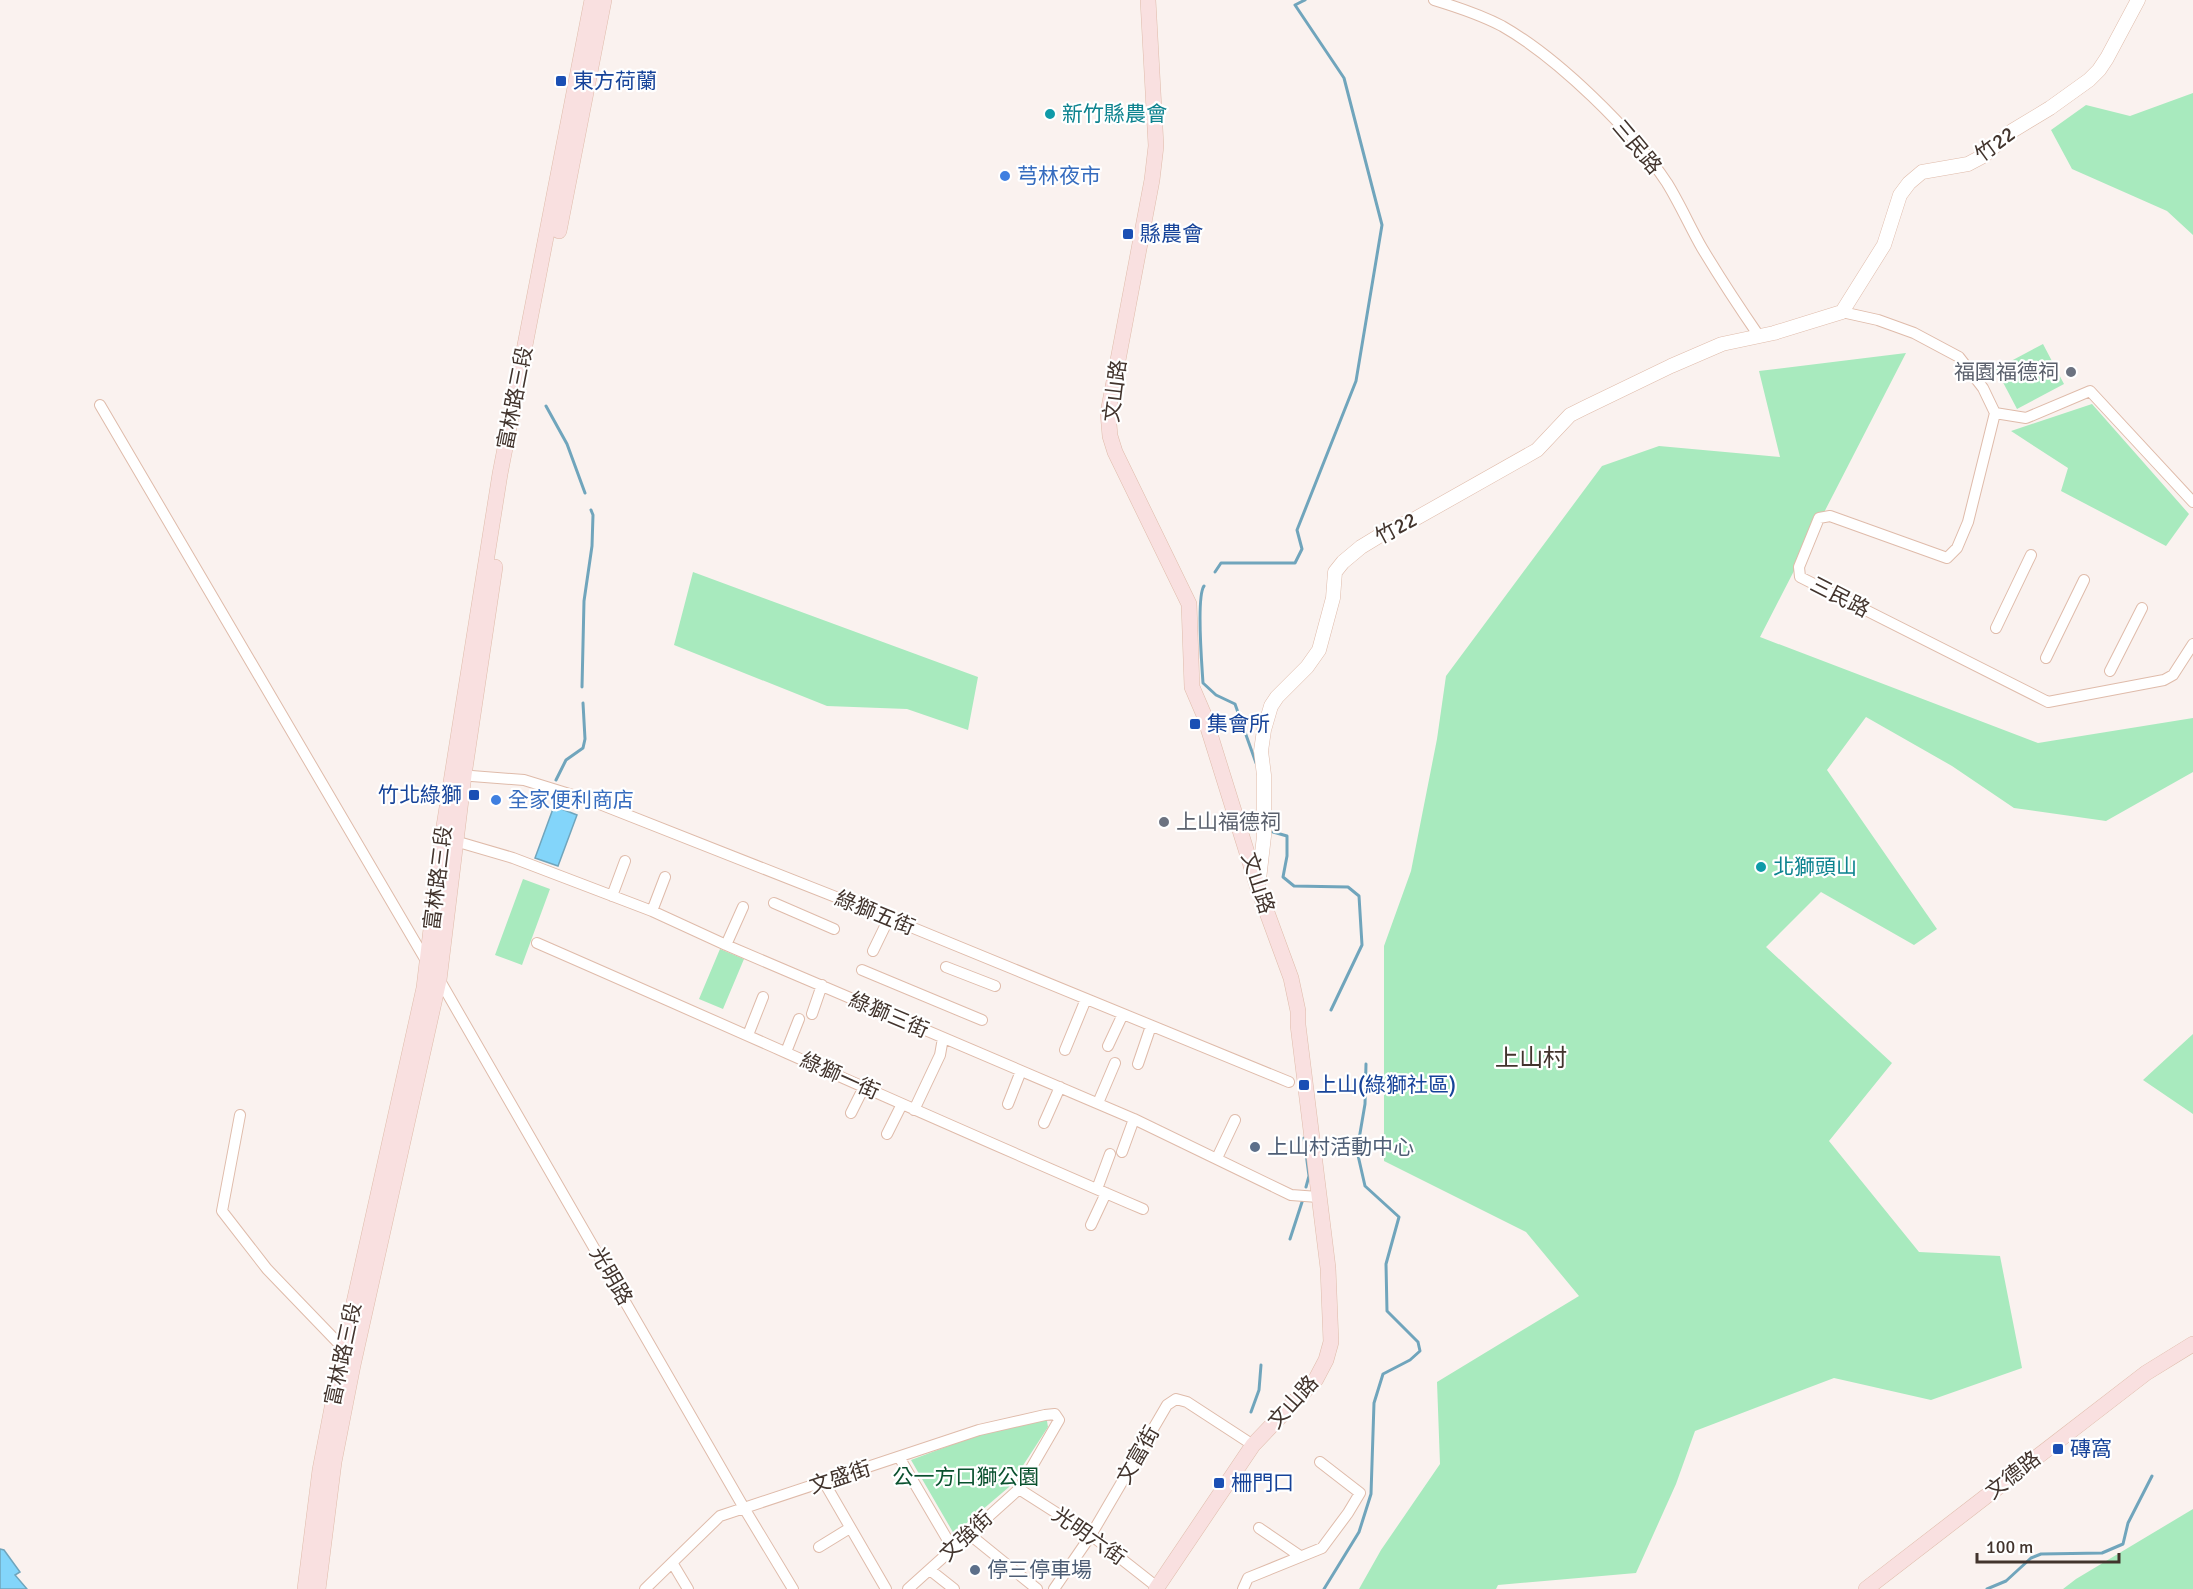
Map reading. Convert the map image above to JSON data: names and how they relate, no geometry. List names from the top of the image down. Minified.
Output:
{"streets":{"main road":["文山路","富林路三段","文德路"],"street":["竹22","三民路","綠獅五街","綠獅三街","綠獅一街","光明路","文富街","文盛街","文強街","光明六街"]},"crossings":[["竹22","三民路"],["竹22","文山路"],["文山路","綠獅三街"],["文山路","文富街"],["文山路","光明六街"],["富林路三段","綠獅五街"],["富林路三段","綠獅三街"],["富林路三段","光明路"],["光明路","文盛街"],["文富街","光明六街"],["文盛街","文強街"],["文強街","光明六街"]],"districts":["上山村"],"parks":["公一方口獅公園"],"places":{"transit":["東方荷蘭","縣農會","集會所","竹北綠獅","上山(綠獅社區)","磚窩","柵門口"],"other":["新竹縣農會","芎林夜市","福園福德祠","全家便利商店","上山福德祠","北獅頭山","上山村活動中心","停三停車場"]},"scale_bar":"100 m"}
